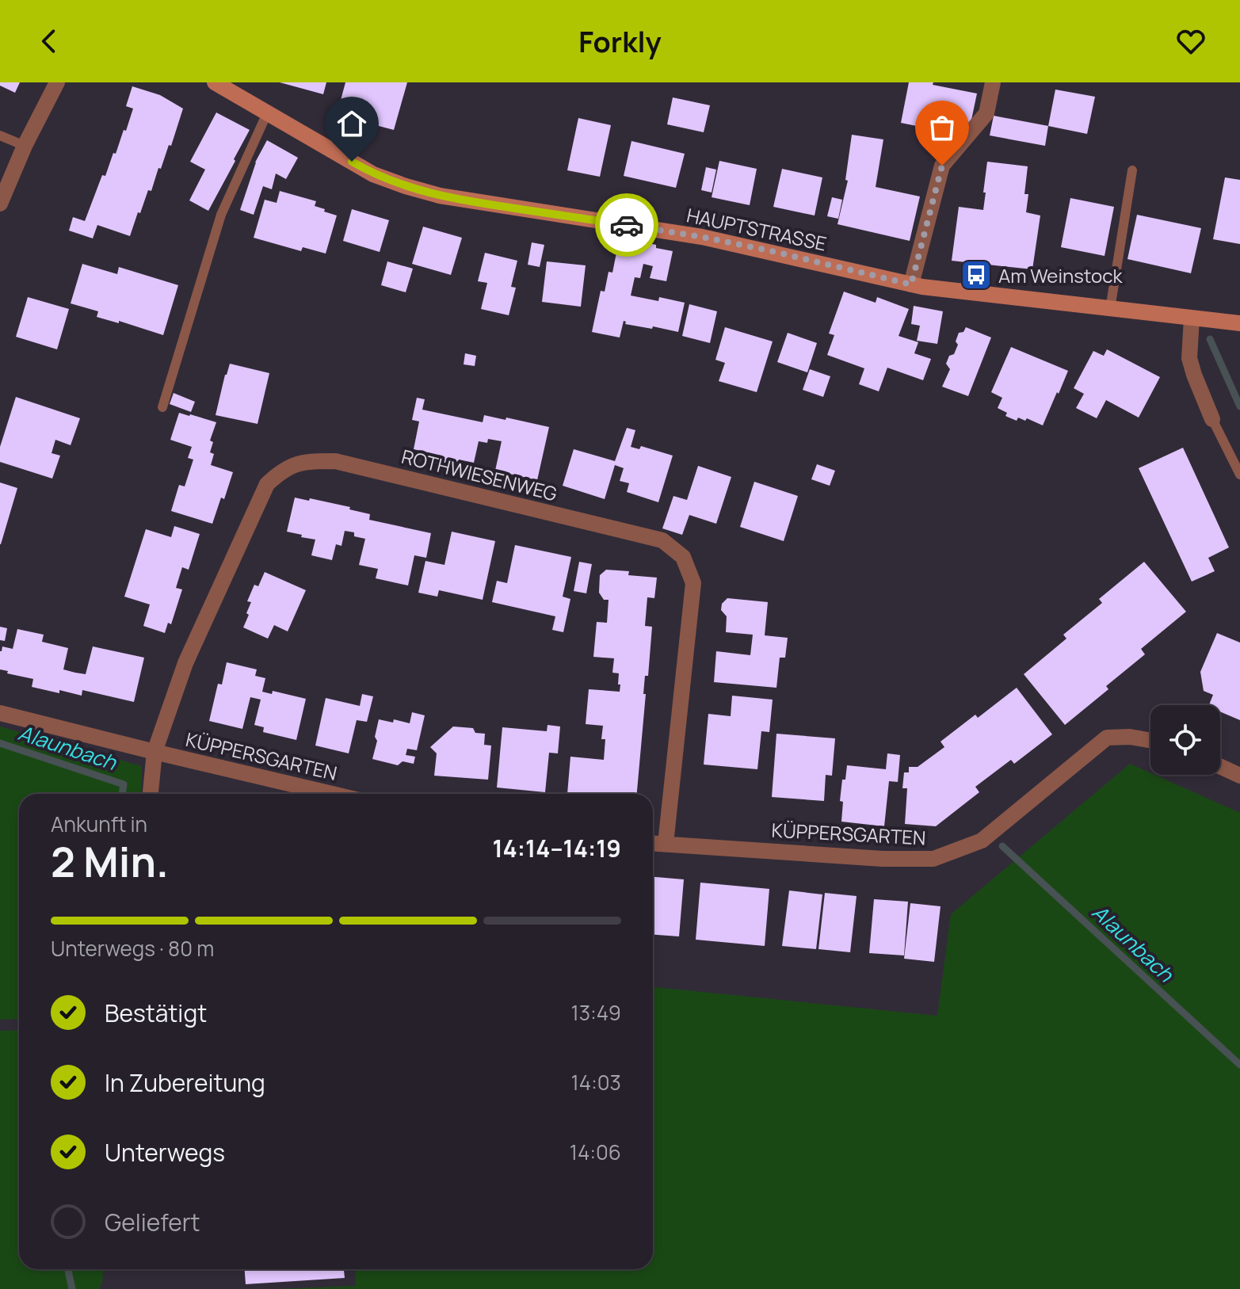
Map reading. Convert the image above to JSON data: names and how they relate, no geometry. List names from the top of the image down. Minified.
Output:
{"streets":{"main road":["HAUPTSTRASSE"],"street":["ROTHWIESENWEG","KÜPPERSGARTEN"]},"crossings":[["ROTHWIESENWEG","KÜPPERSGARTEN"]],"water":["Alaunbach"],"places":{"bus stop":["Am Weinstock"]},"page":{"header":"Forkly","heading":["2 Min.","Ankunft in","14:14–14:19"],"bar":"Unterwegs · 80 m","list":[["Bestätigt","13:49"],["In Zubereitung","14:03"],["Unterwegs","14:06"],"Geliefert"]}}
